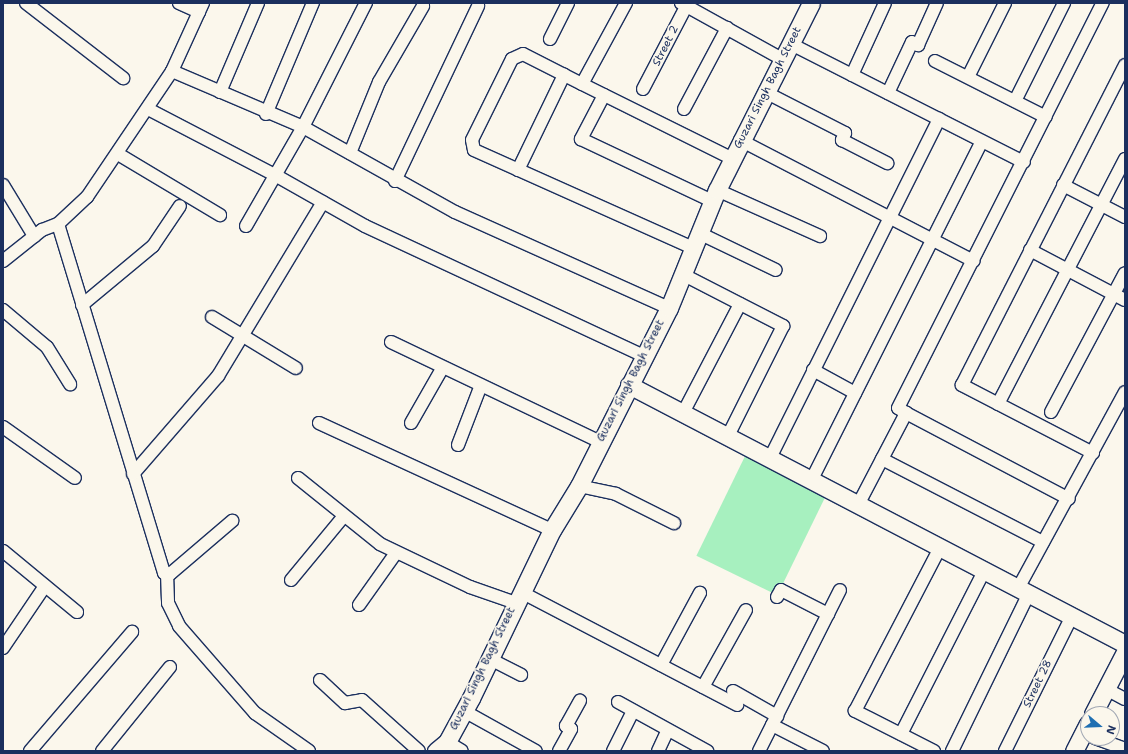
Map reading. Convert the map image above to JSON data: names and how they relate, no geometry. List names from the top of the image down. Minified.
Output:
{"streets":{"street":["Street 2","Guzari Singh Bagh Street","Street 28"]},"north":"right"}
